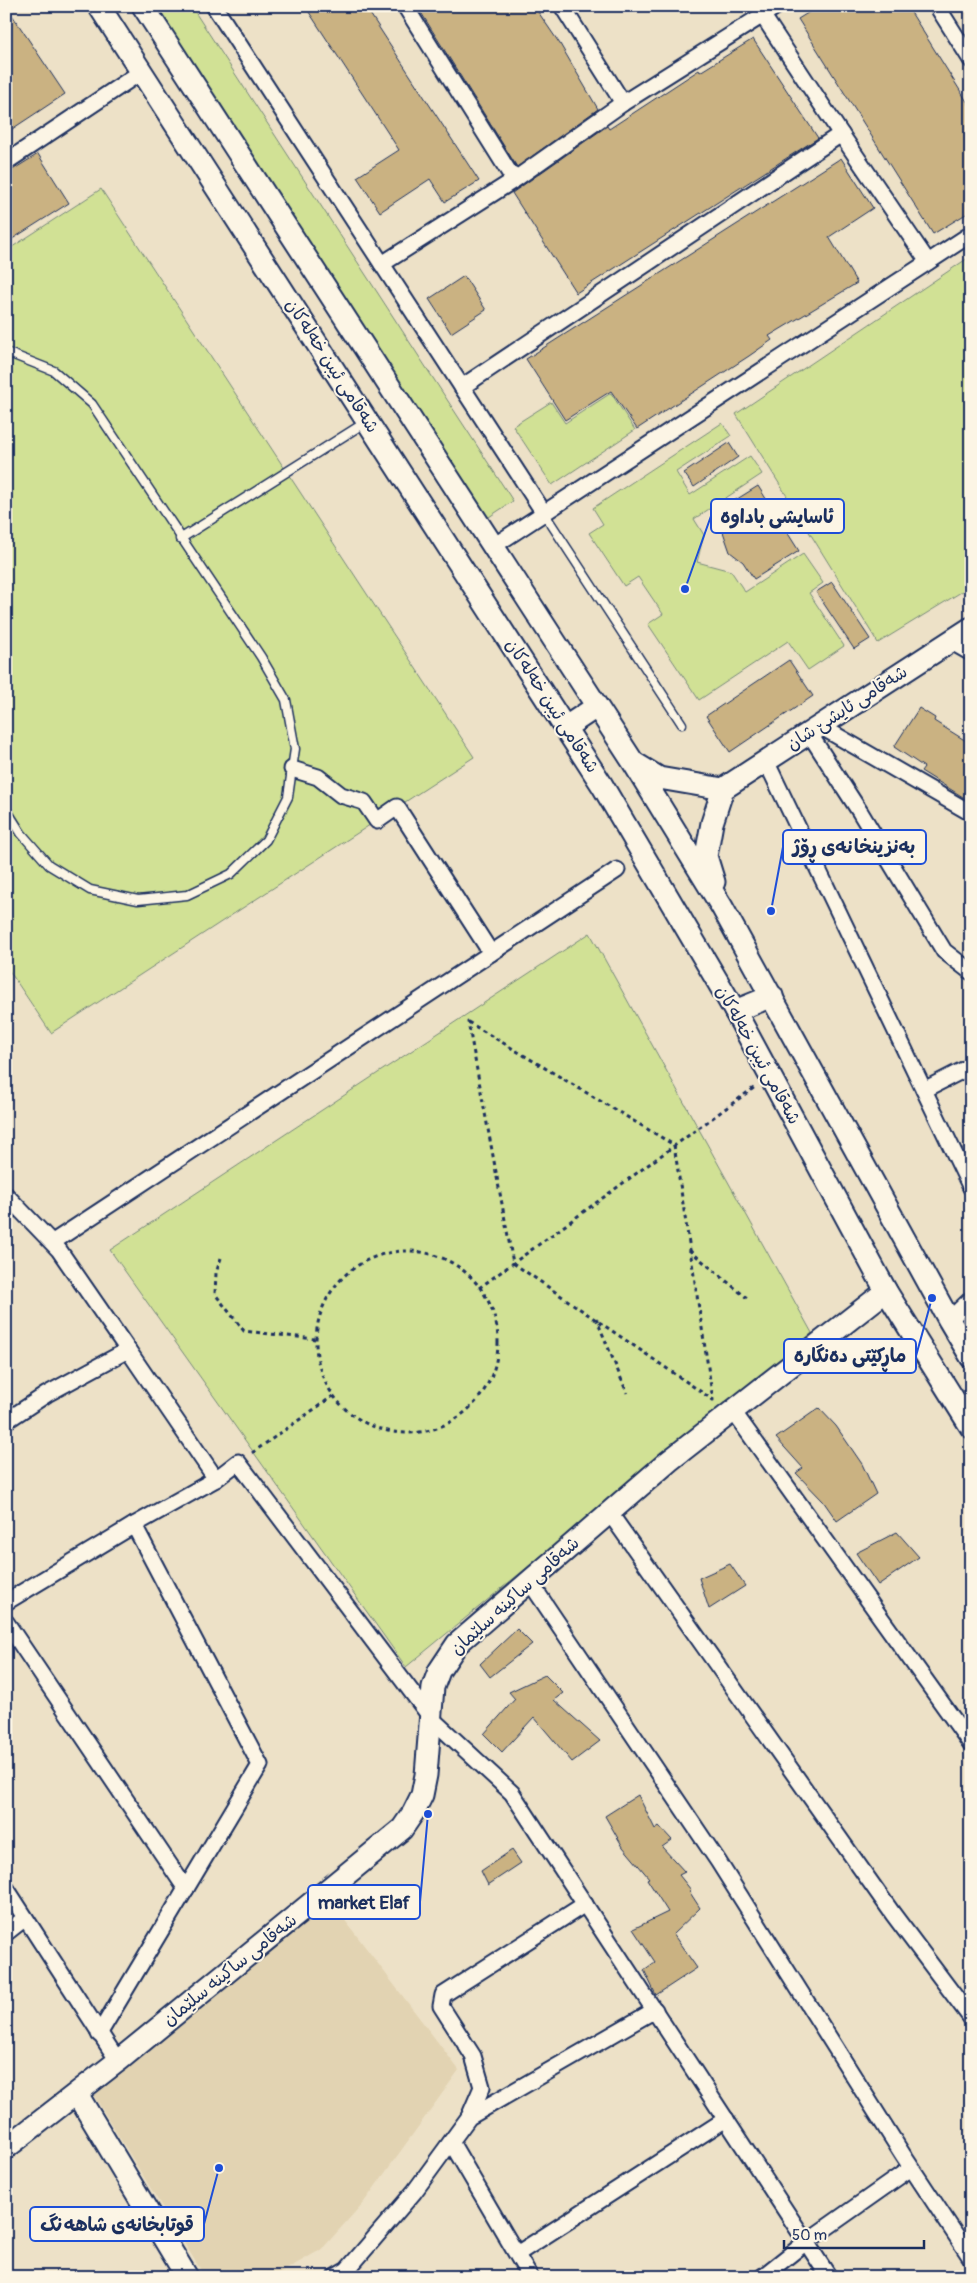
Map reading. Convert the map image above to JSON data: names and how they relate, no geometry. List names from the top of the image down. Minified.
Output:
{"streets":{"main road":["شەقامی ئیبن خەلەکان","شەقامی ئایشێ شان","شەقامی ساکینە سلێمان"]},"crossings":[["شەقامی ئیبن خەلەکان","شەقامی ساکینە سلێمان"]],"places":["ئاسايشى باداوه","بەنزینخانەی ڕۆژ","ماڕكێتی دەنگارە","market Elaf","قوتابخانەى شاهەنگ"],"scale_bar":"50 m"}
